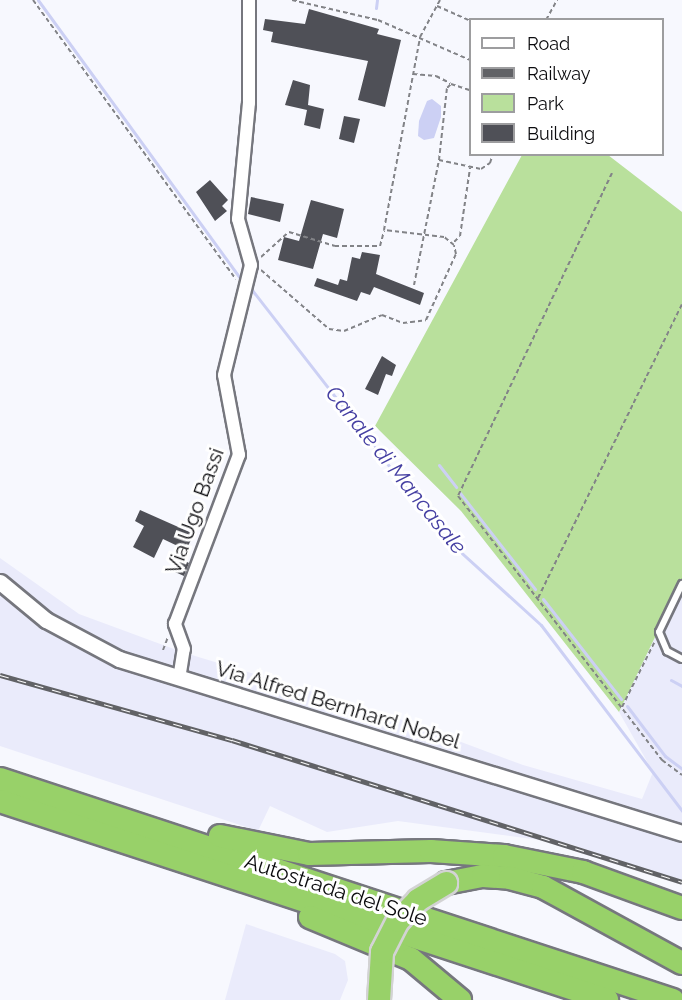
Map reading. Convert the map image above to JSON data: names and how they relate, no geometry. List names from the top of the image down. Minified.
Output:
{"streets":{"highway":["Autostrada del Sole"],"street":["Via Ugo Bassi","Via Alfred Bernhard Nobel"]},"crossings":[["Via Ugo Bassi","Via Alfred Bernhard Nobel"]],"water":["Canale di Mancasale"],"legend":["Road","Railway","Park","Building"]}
